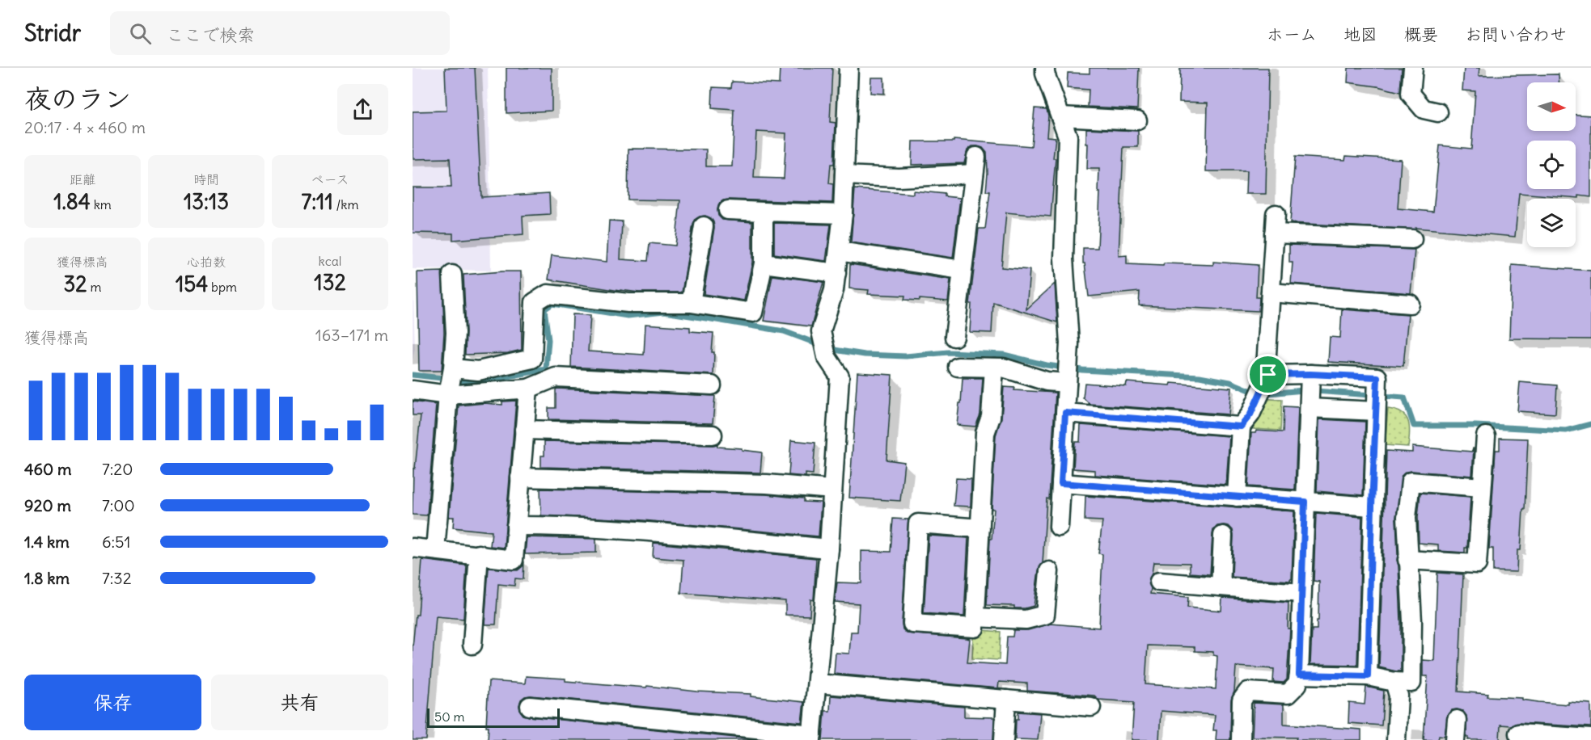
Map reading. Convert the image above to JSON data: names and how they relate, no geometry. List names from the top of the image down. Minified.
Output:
{"scale_bar":"50 m","north":"right","page":{"header":"Stridr","search":"ここで検索","nav":["ホーム","地図","概要","お問い合わせ"],"heading":["夜のラン","20:17 · 4 × 460 m"],"stats":[["距離","1.84 km"],["時間","13:13"],["ペース","7:11 /km"],["獲得標高","32 m"],["心拍数","154 bpm"],["kcal","132"]],"chart":["獲得標高","163–171 m"],"list":[{"name":"460 m","note":"7:20"},{"name":"920 m","note":"7:00"},{"name":"1.4 km","note":"6:51"},{"name":"1.8 km","note":"7:32"}],"buttons":["保存","共有"],"scale":"50 m"}}
